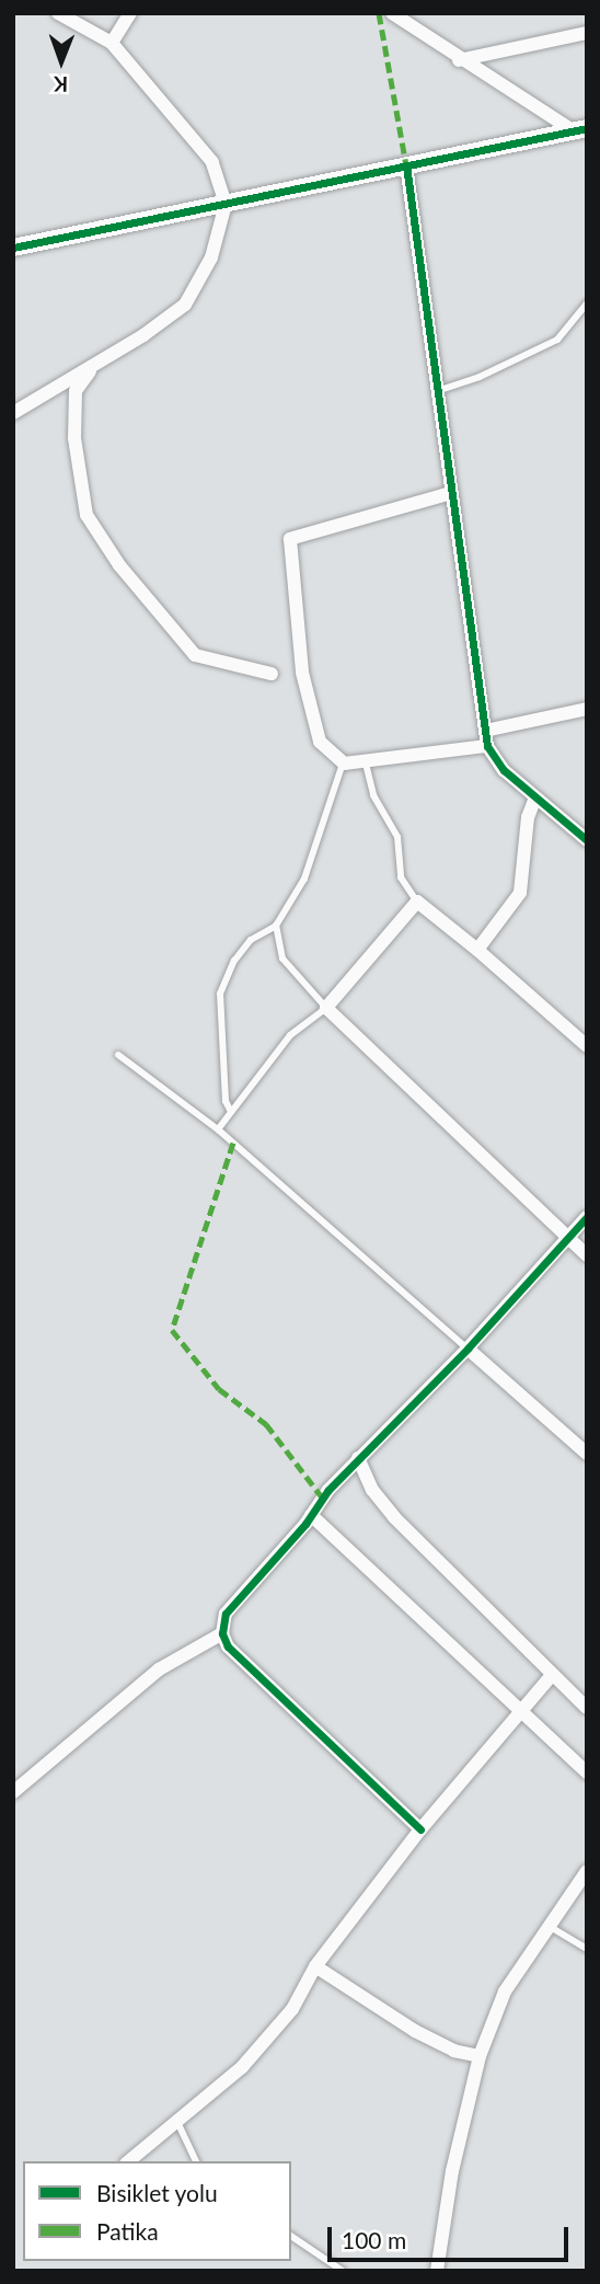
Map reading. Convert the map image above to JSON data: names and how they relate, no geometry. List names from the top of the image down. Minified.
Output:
{"legend":["Bisiklet yolu","Patika"],"scale_bar":"100 m","north":"bottom"}
